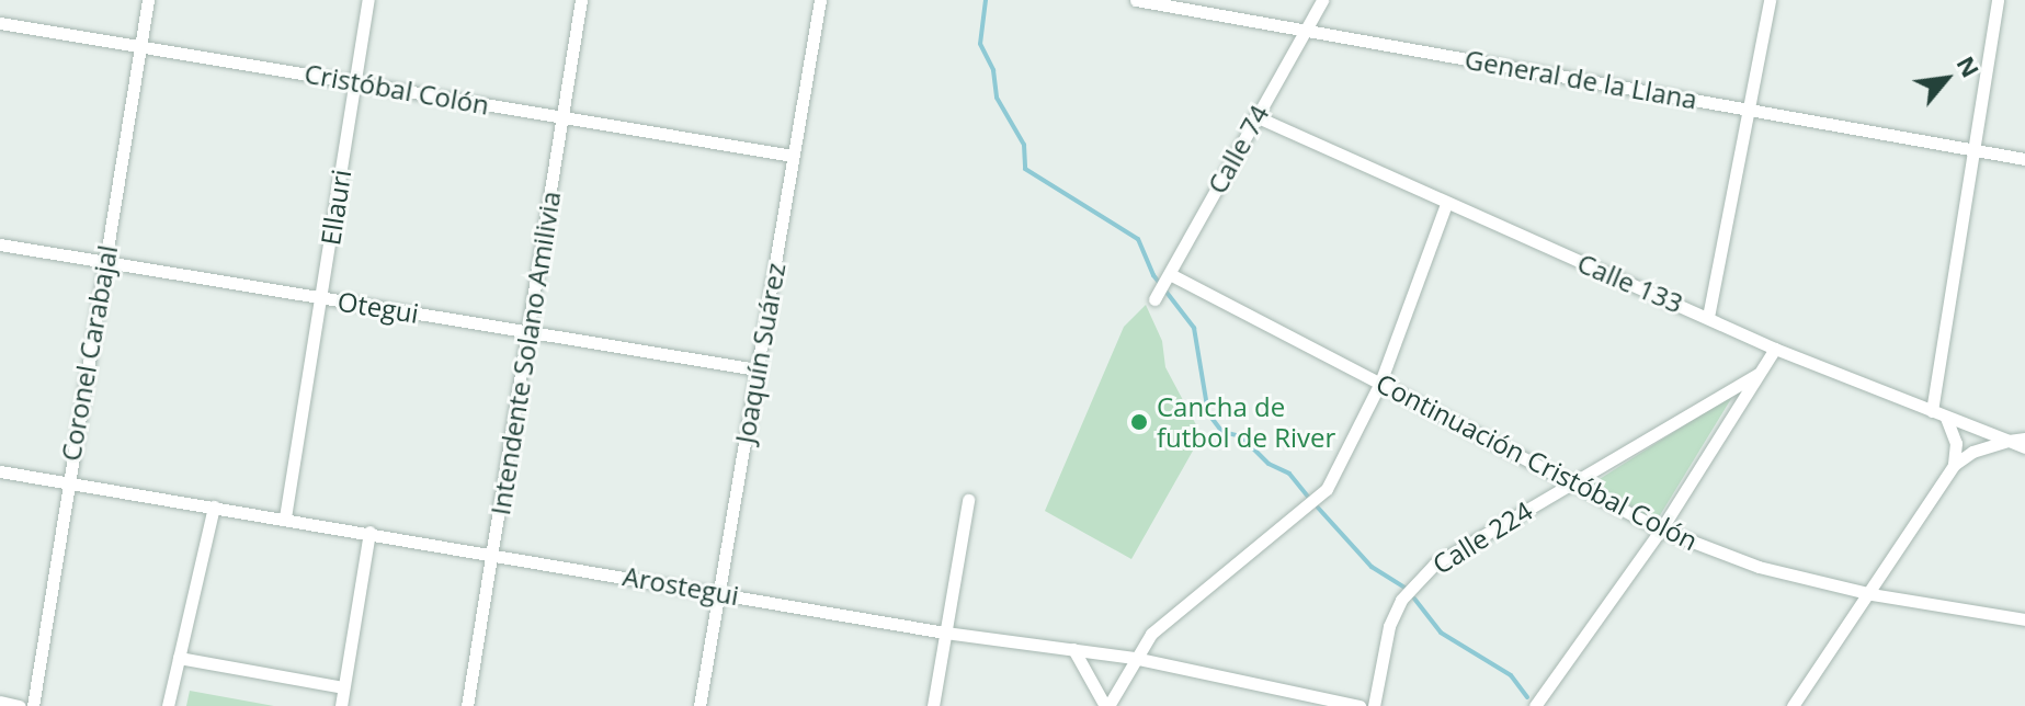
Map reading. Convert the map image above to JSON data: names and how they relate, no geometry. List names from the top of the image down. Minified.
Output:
{"streets":{"street":["General de la Llana","Cristóbal Colón","Calle 74","Ellauri","Calle 133","Otegui","Coronel Carabajal","Intendente Solano Amilivia","Joaquín Suárez","Continuación Cristóbal Colón","Calle 224","Arostegui"]},"crossings":[["General de la Llana","Calle 74"],["Cristóbal Colón","Ellauri"],["Cristóbal Colón","Coronel Carabajal"],["Cristóbal Colón","Intendente Solano Amilivia"],["Cristóbal Colón","Joaquín Suárez"],["Calle 74","Calle 133"],["Calle 74","Continuación Cristóbal Colón"],["Ellauri","Otegui"],["Ellauri","Arostegui"],["Otegui","Coronel Carabajal"],["Otegui","Intendente Solano Amilivia"],["Otegui","Joaquín Suárez"],["Coronel Carabajal","Arostegui"],["Intendente Solano Amilivia","Arostegui"],["Joaquín Suárez","Arostegui"],["Continuación Cristóbal Colón","Calle 224"]],"places":["Cancha de futbol de River"],"north":"top right"}
